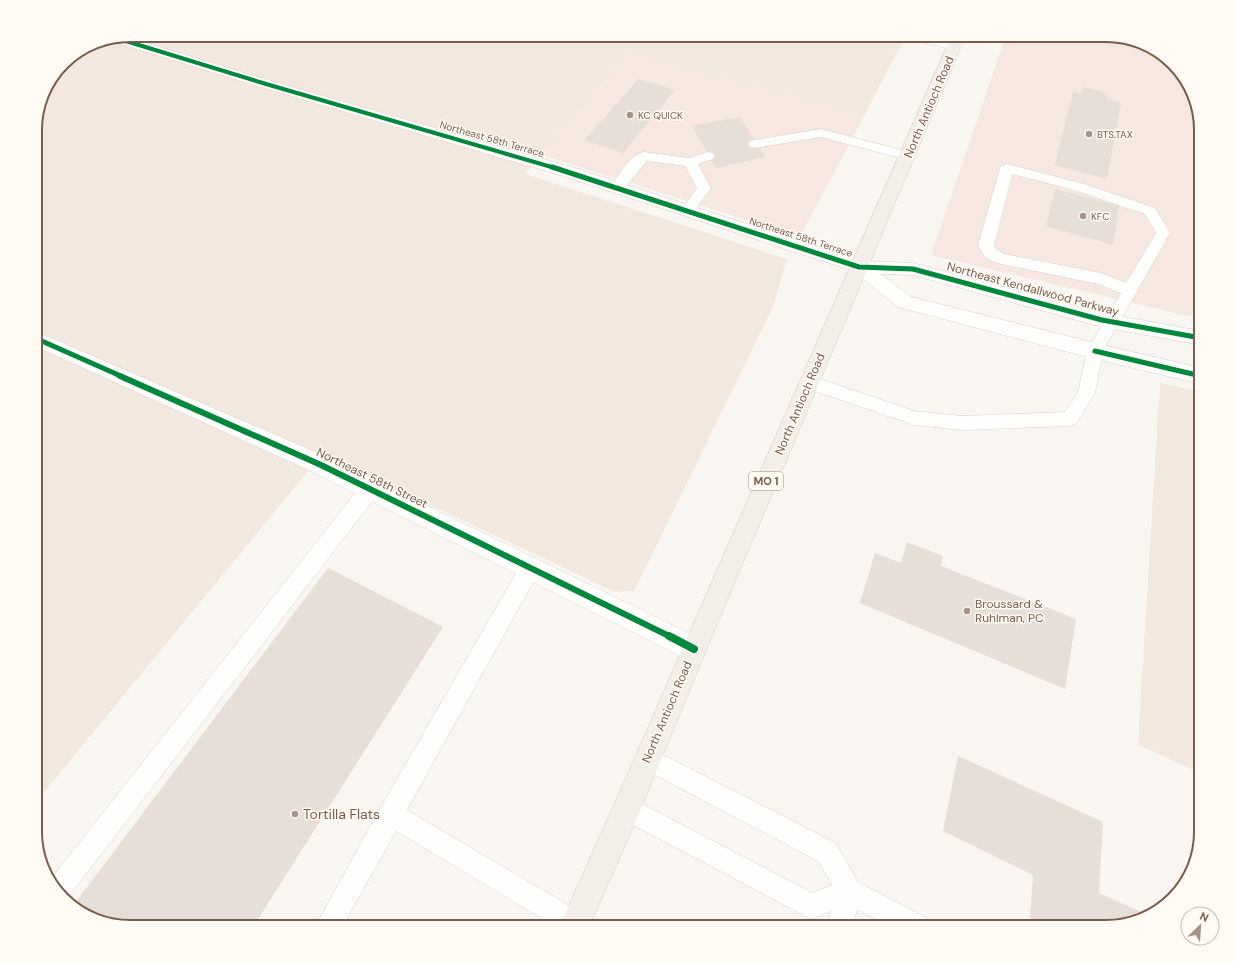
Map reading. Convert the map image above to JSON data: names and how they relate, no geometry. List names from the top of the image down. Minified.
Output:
{"streets":{"main road":["North Antioch Road","MO 1"],"street":["Northeast 58th Terrace","Northeast Kendallwood Parkway","Northeast 58th Street"]},"crossings":[["North Antioch Road","Northeast 58th Terrace"],["North Antioch Road","Northeast Kendallwood Parkway"],["North Antioch Road","Northeast 58th Street"],["Northeast 58th Terrace","Northeast Kendallwood Parkway"]],"places":["KC QUICK","BTS.TAX","KFC","Broussard & Ruhlman, PC","Tortilla Flats"],"north":"top right"}
